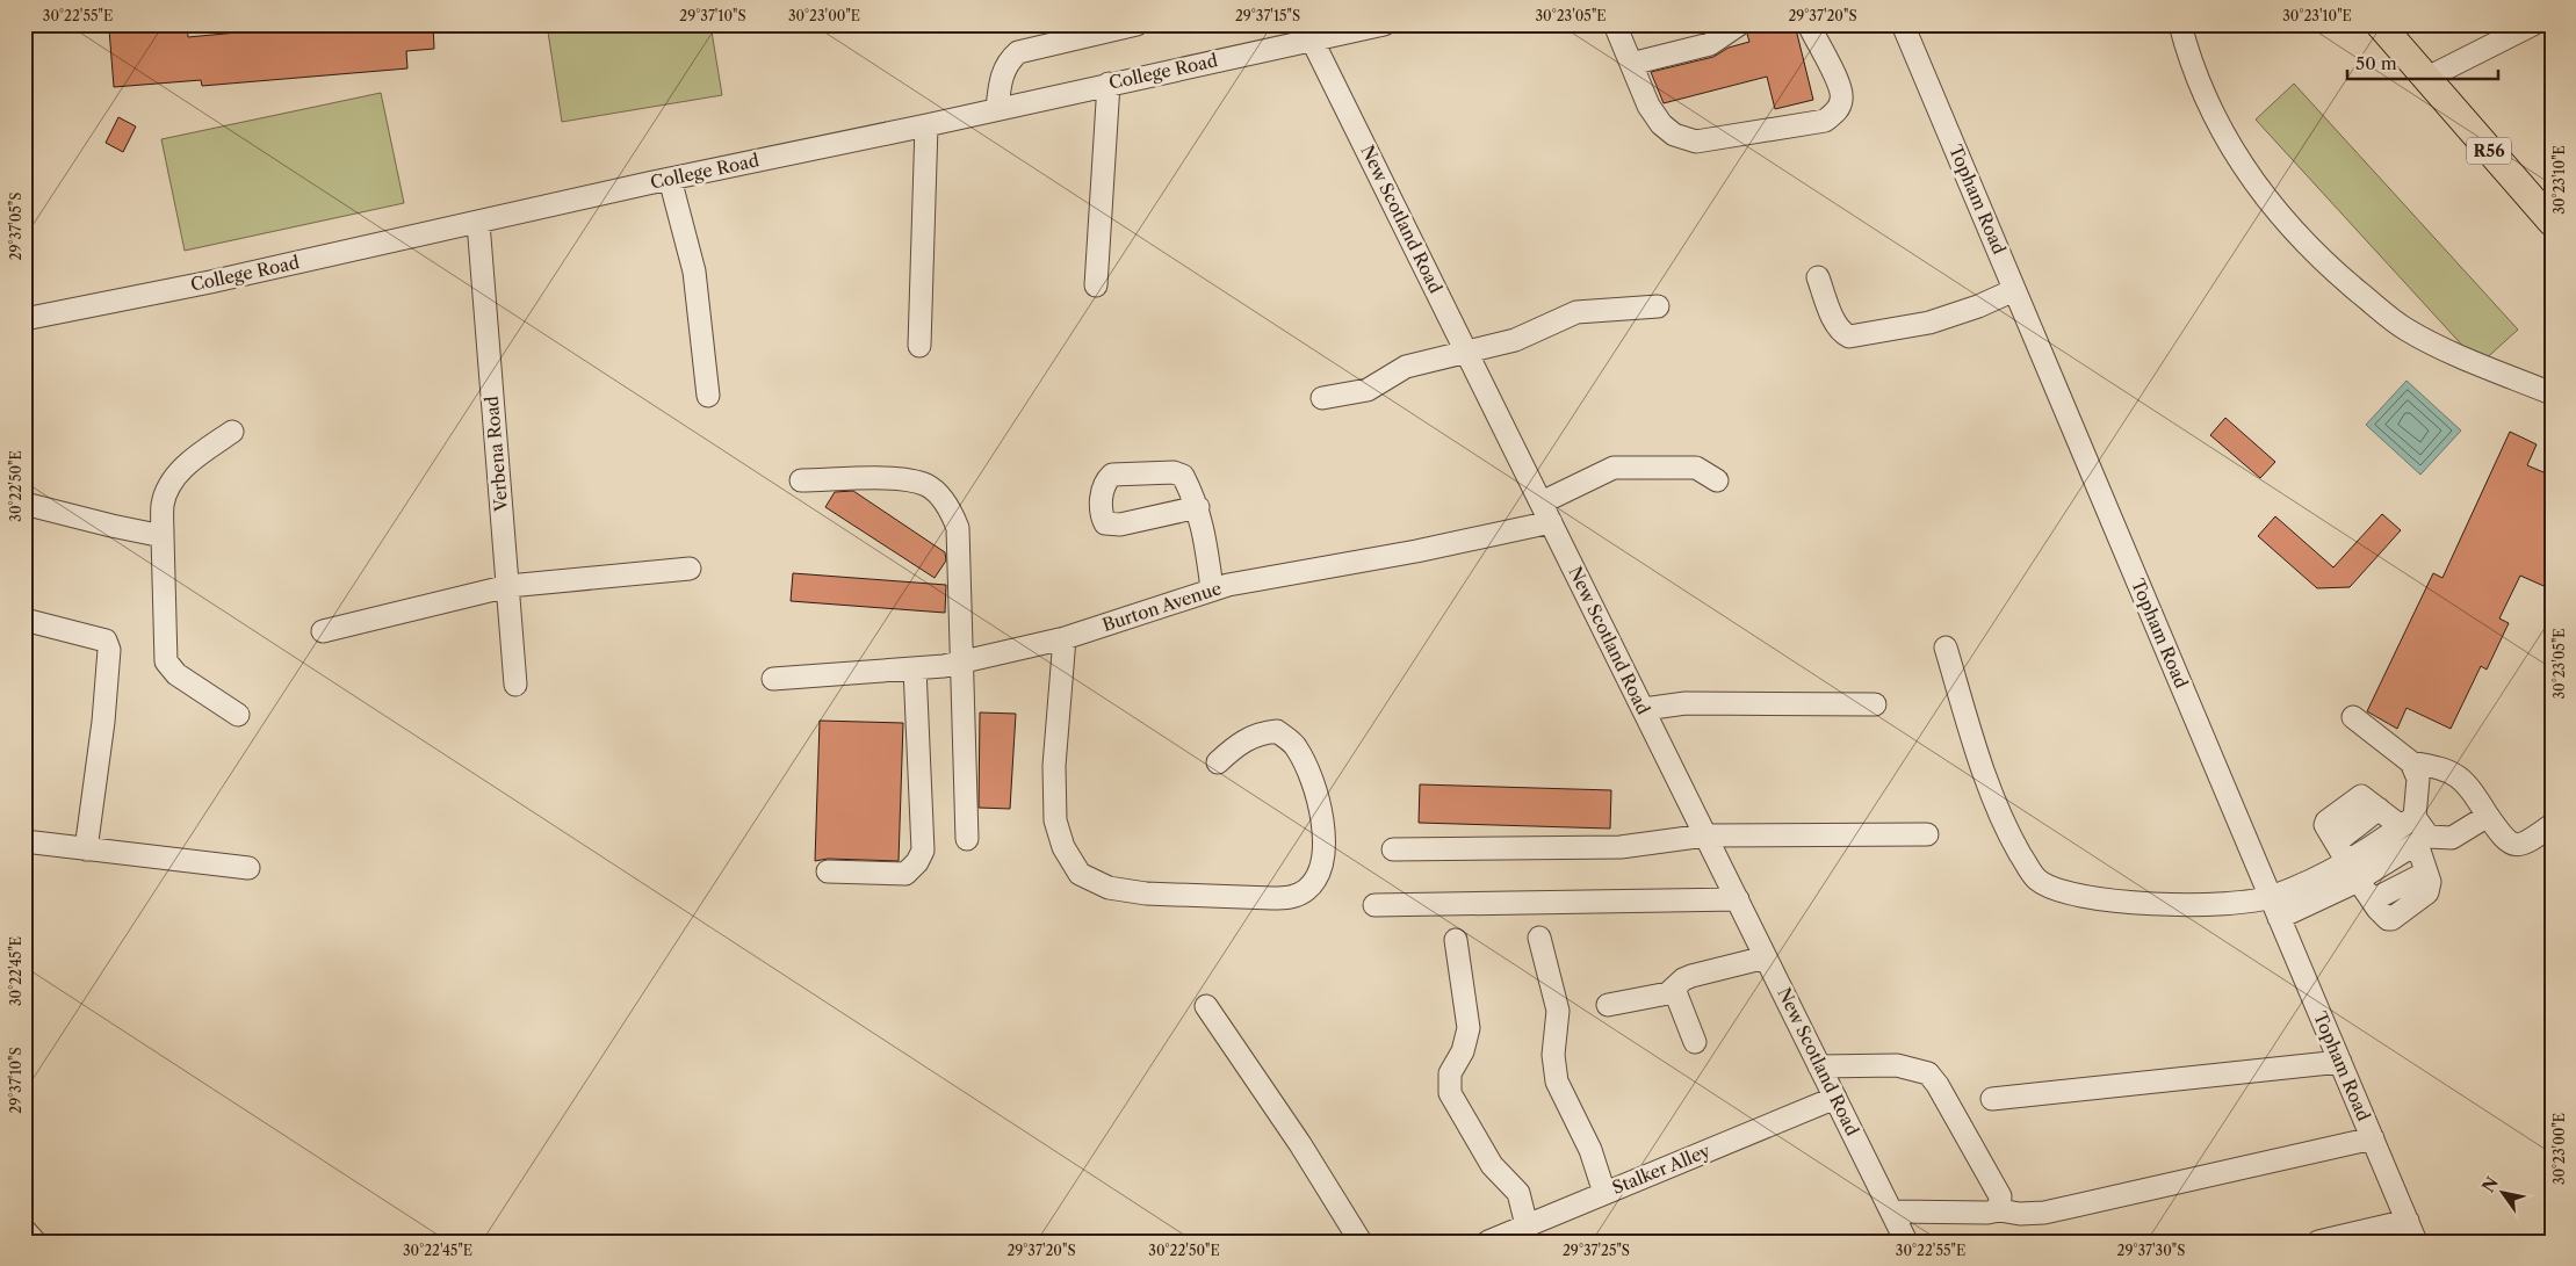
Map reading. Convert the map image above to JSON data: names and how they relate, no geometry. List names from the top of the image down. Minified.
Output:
{"streets":{"main road":["R56"],"street":["College Road","Topham Road","New Scotland Road","Verbena Road","Burton Avenue","Stalker Alley"]},"crossings":[["College Road","New Scotland Road"],["College Road","Verbena Road"],["New Scotland Road","Burton Avenue"],["New Scotland Road","Stalker Alley"]],"scale_bar":"50 m","north":"top left","coordinates":["30°22'55\"E","29°37'10\"S","30°23'00\"E","29°37'15\"S","30°23'05\"E","29°37'20\"S","30°23'10\"E","29°37'05\"S","30°22'50\"E","30°22'45\"E","29°37'25\"S","29°37'30\"S"]}
